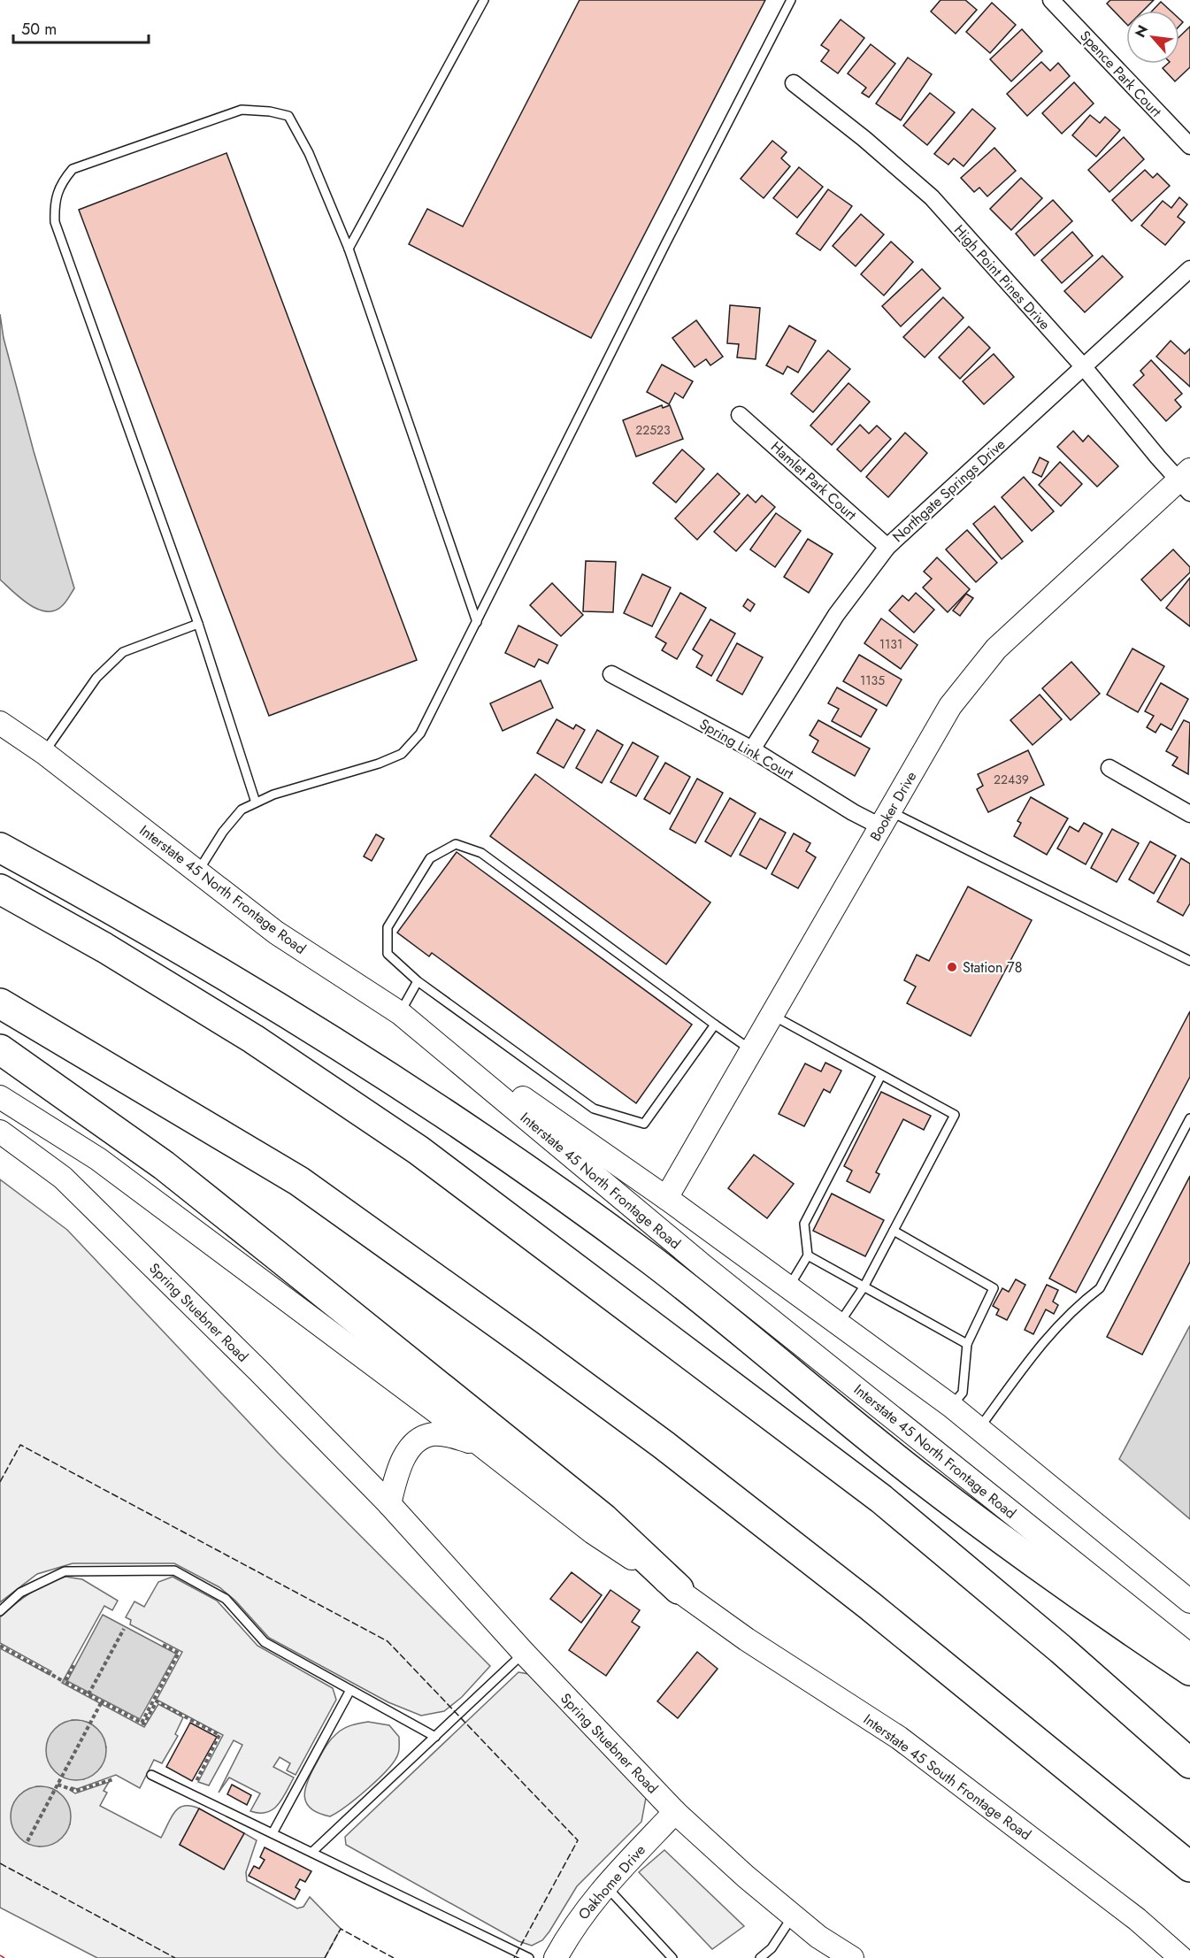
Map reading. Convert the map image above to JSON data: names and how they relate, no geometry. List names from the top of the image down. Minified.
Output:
{"streets":{"main road":["Booker Drive","Interstate 45 North Frontage Road","Spring Stuebner Road","Interstate 45 South Frontage Road","Oakhome Drive"],"street":["Spence Park Court","High Point Pines Drive","Hamlet Park Court","Northgate Springs Drive","Spring Link Court"]},"crossings":[["High Point Pines Drive","Northgate Springs Drive"],["High Point Pines Drive","Booker Drive"],["Hamlet Park Court","Northgate Springs Drive"],["Northgate Springs Drive","Spring Link Court"],["Spring Link Court","Booker Drive"],["Spring Stuebner Road","Oakhome Drive"]],"places":["Station 78"],"house_numbers":["22523","1131","1135","22439"],"scale_bar":"50 m","north":"top left"}
